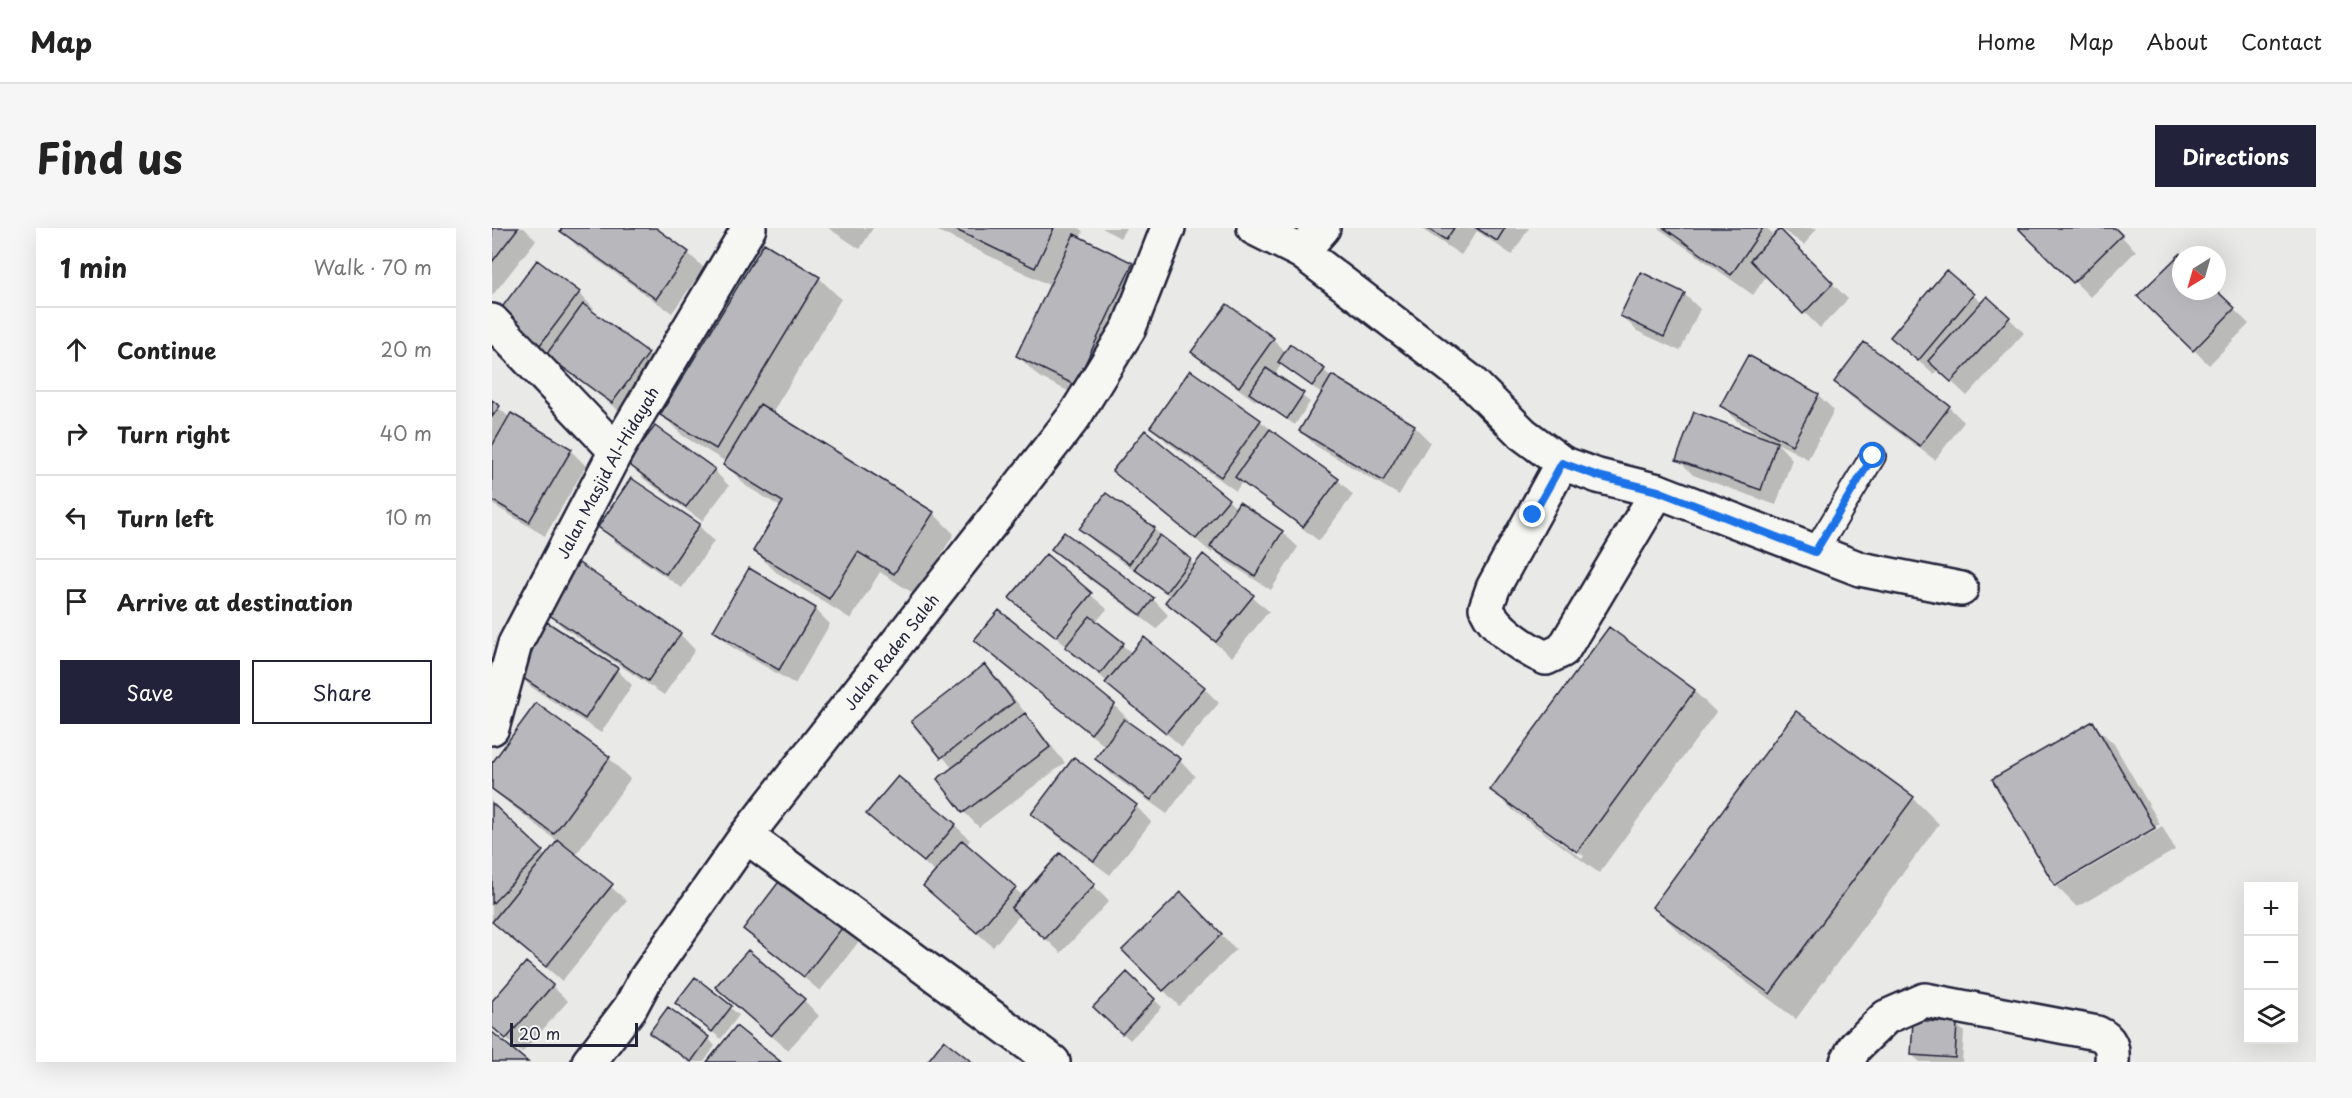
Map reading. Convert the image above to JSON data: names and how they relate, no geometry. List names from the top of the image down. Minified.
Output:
{"streets":{"street":["Jalan Masjid Al-Hidayah","Jalan Raden Saleh"]},"scale_bar":"20 m","north":"bottom left","page":{"header":"Map","nav":["Home","Map","About","Contact"],"title":"Find us","buttons":["Directions",["Save","Share"]],"heading":["1 min","Walk · 70 m"],"list":[["Continue","20 m"],["Turn right","40 m"],["Turn left","10 m"],"Arrive at destination"],"map_buttons":["+","−"],"scale":"20 m"}}
